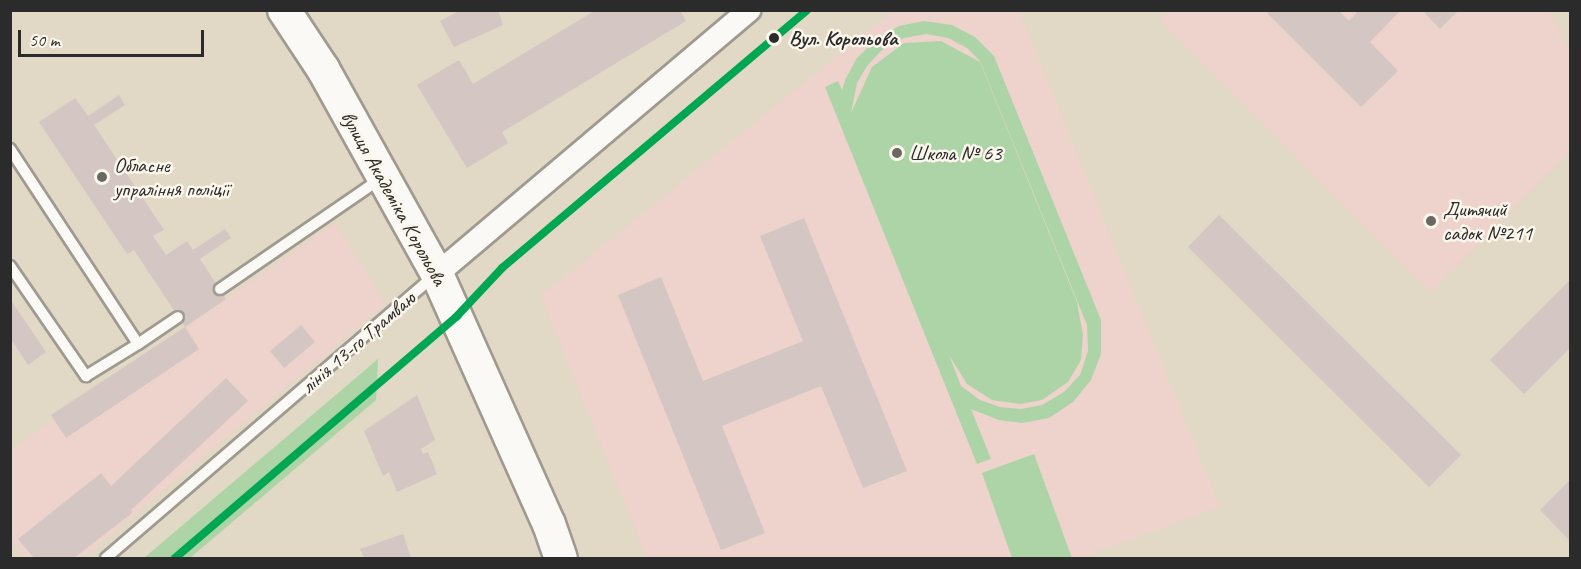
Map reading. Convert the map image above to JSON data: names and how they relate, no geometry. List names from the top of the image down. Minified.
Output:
{"streets":{"main road":["вулиця Академіка Корольова"],"street":["лінія 13-го Трамваю"]},"crossings":[["вулиця Академіка Корольова","лінія 13-го Трамваю"]],"places":["Вул. Корольова","Школа № 63","Обласне упраління поліції","Дитячий садок №211"],"scale_bar":"50 m"}
